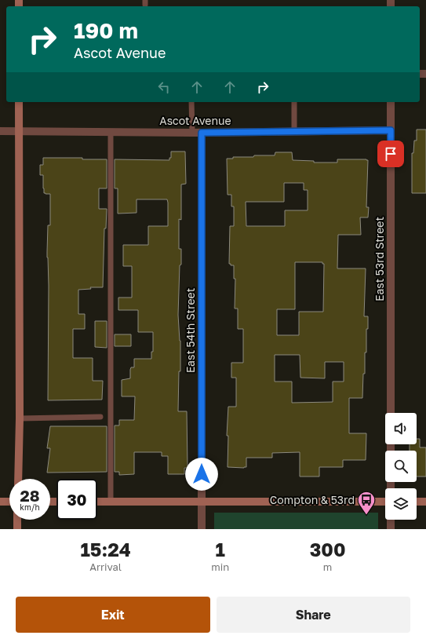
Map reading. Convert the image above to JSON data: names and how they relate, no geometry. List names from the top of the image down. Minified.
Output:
{"streets":{"street":["Ascot Avenue","East 53rd Street","East 54th Street"]},"crossings":[["Ascot Avenue","East 53rd Street"],["Ascot Avenue","East 54th Street"]],"places":{"bus stop":["Compton & 53rd"]},"page":{"turn":["190 m","Ascot Avenue"],"speed":"28 km/h","limit":"30","eta":["15:24","Arrival","1","min","300","m"],"buttons":["Exit","Share"]}}
